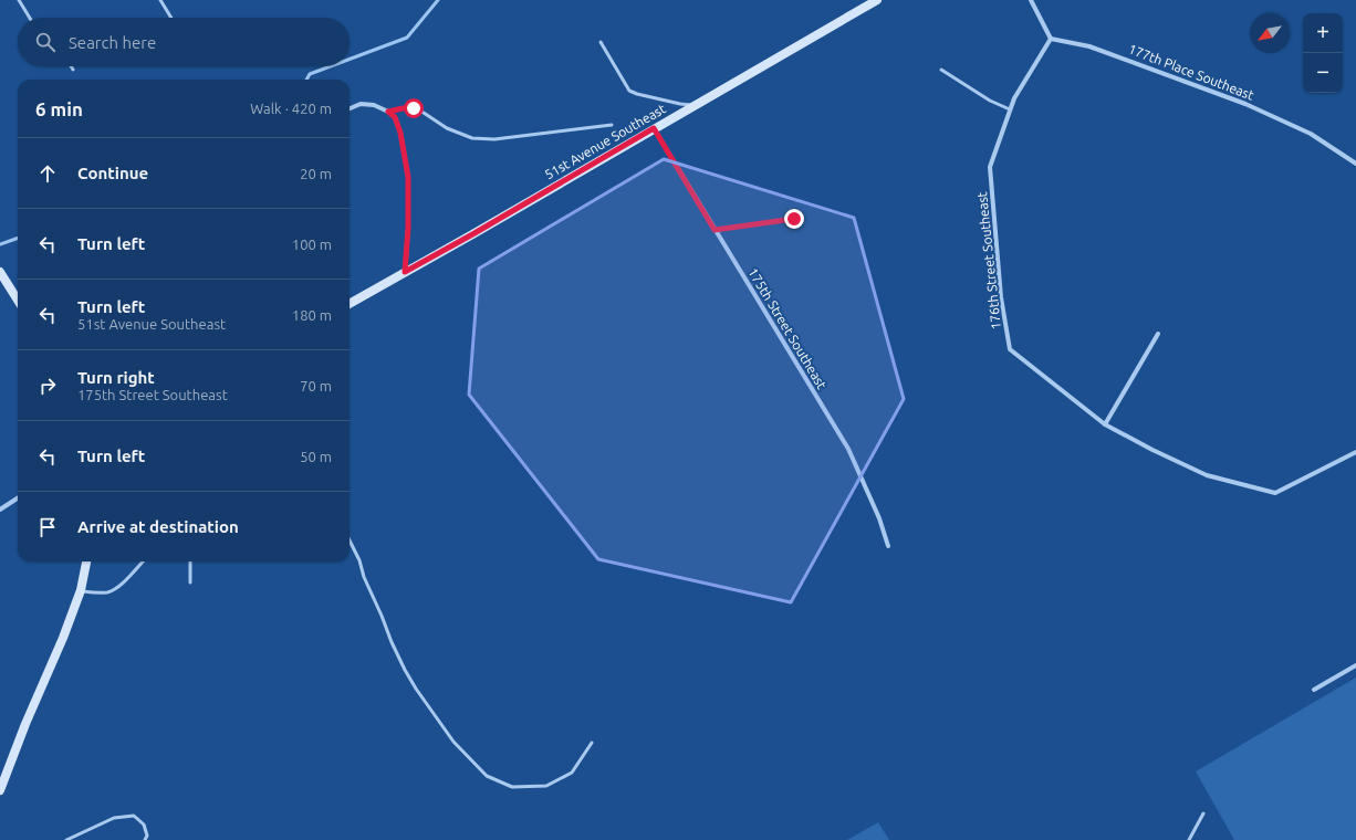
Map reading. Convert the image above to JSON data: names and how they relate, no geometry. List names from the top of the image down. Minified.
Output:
{"streets":{"street":["177th Place Southeast","51st Avenue Southeast","176th Street Southeast","175th Street Southeast"]},"crossings":[["177th Place Southeast","176th Street Southeast"],["51st Avenue Southeast","175th Street Southeast"]],"north":"bottom left","page":{"map_buttons":["+","−"],"search":"Search here","heading":["6 min","Walk · 420 m"],"list":[["Continue","20 m"],["Turn left","100 m"],["Turn left","51st Avenue Southeast","180 m"],["Turn right","175th Street Southeast","70 m"],["Turn left","50 m"],"Arrive at destination"]}}
